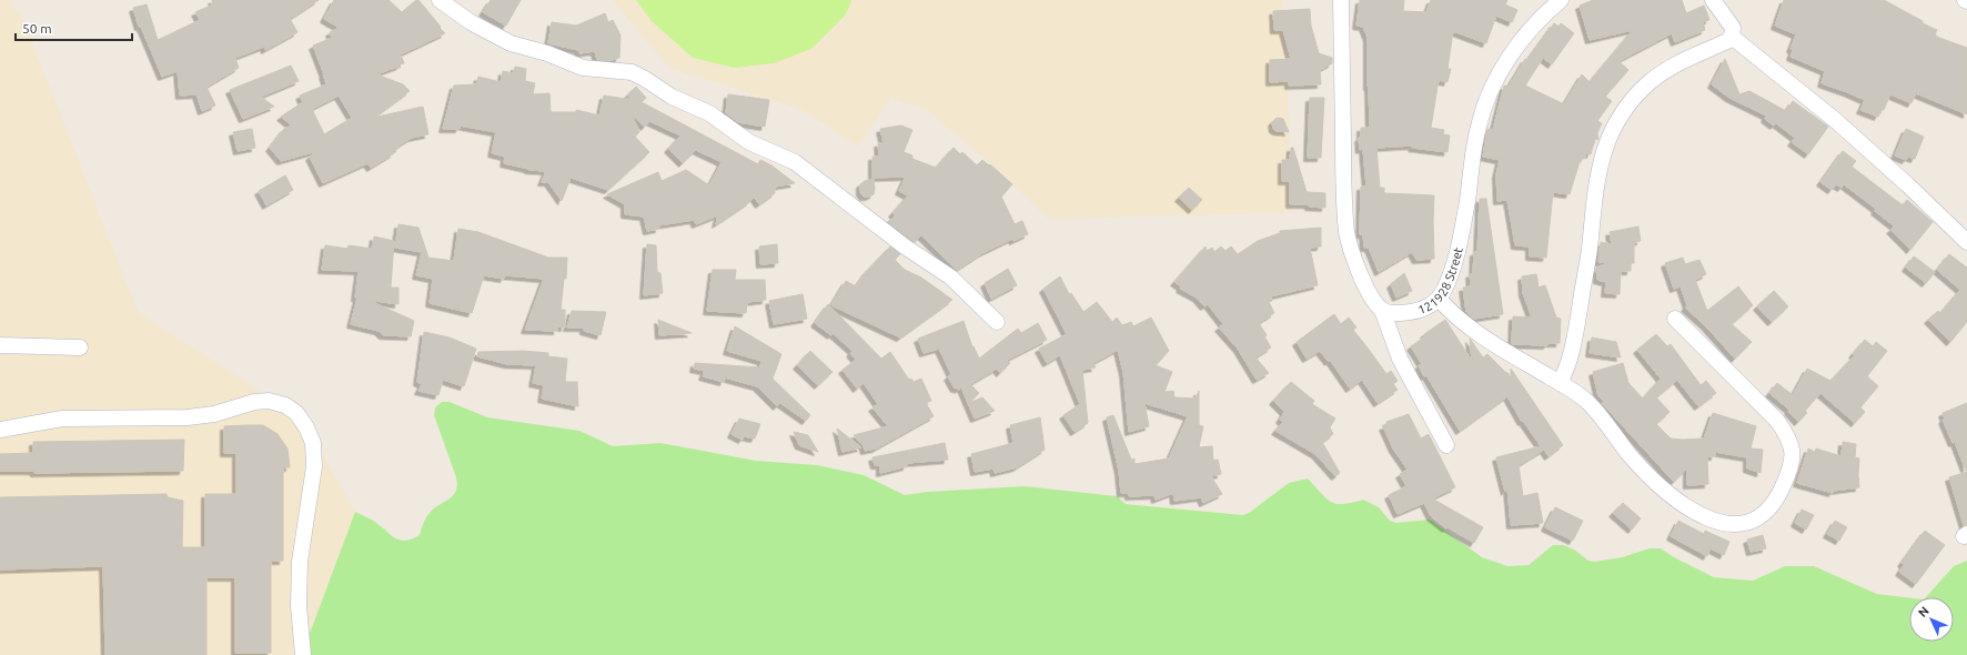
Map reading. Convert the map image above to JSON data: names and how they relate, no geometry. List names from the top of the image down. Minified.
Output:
{"streets":{"street":["121928 Street"]},"scale_bar":"50 m","north":"top left"}
